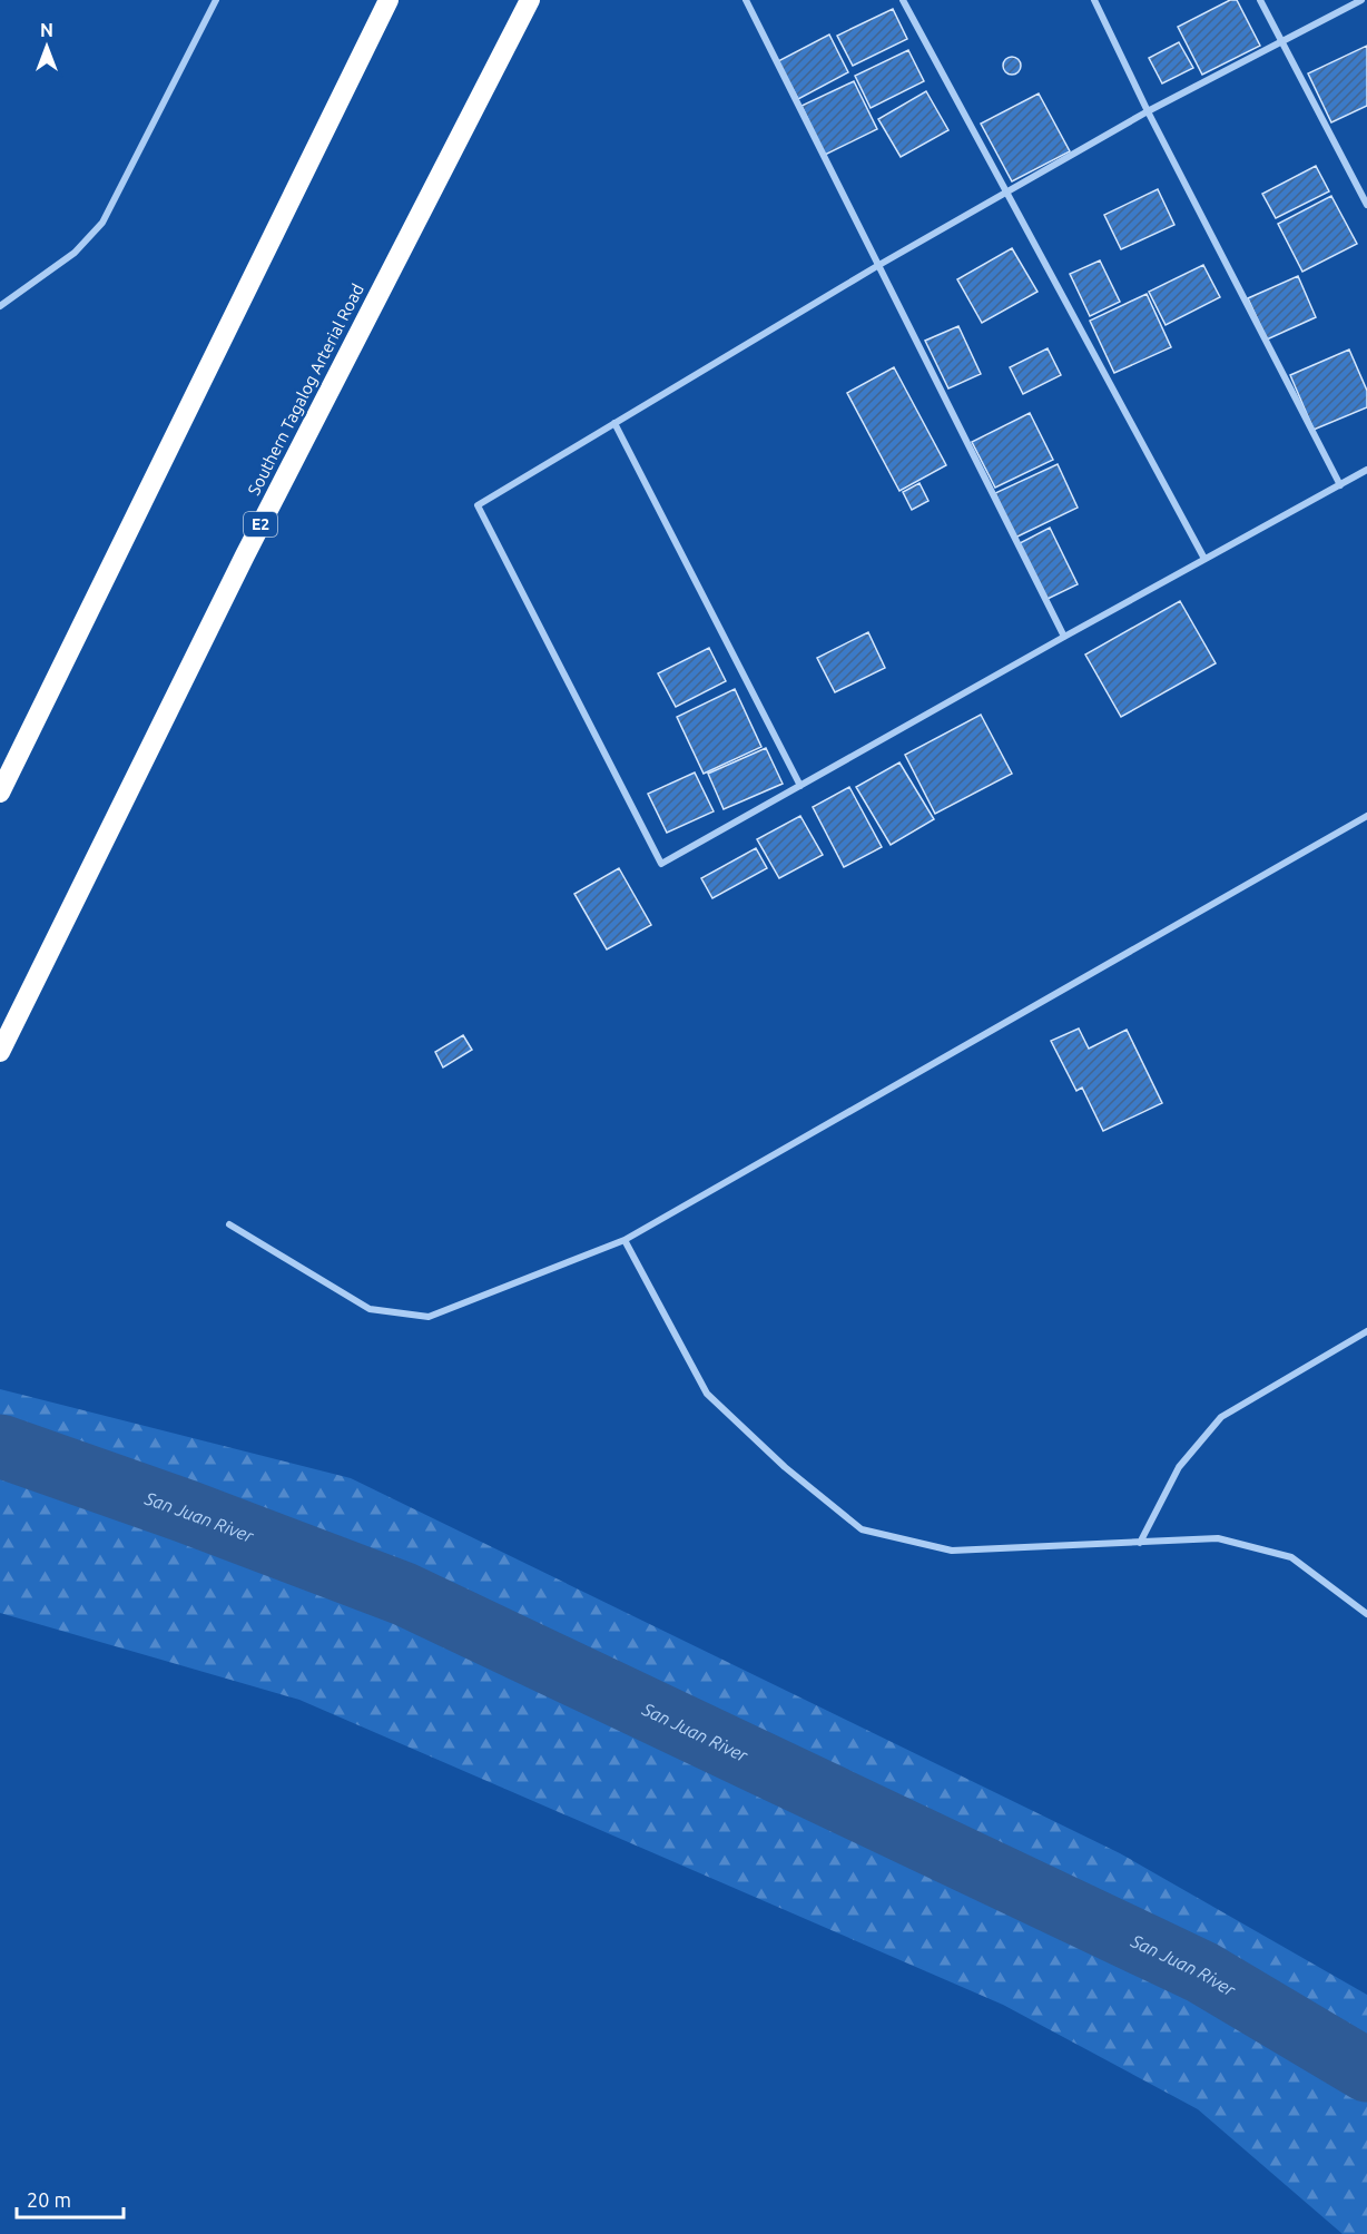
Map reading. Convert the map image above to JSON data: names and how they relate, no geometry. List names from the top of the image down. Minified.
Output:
{"streets":{"highway":["Southern Tagalog Arterial Road","E2"]},"water":["San Juan River"],"scale_bar":"20 m","north":"top"}
